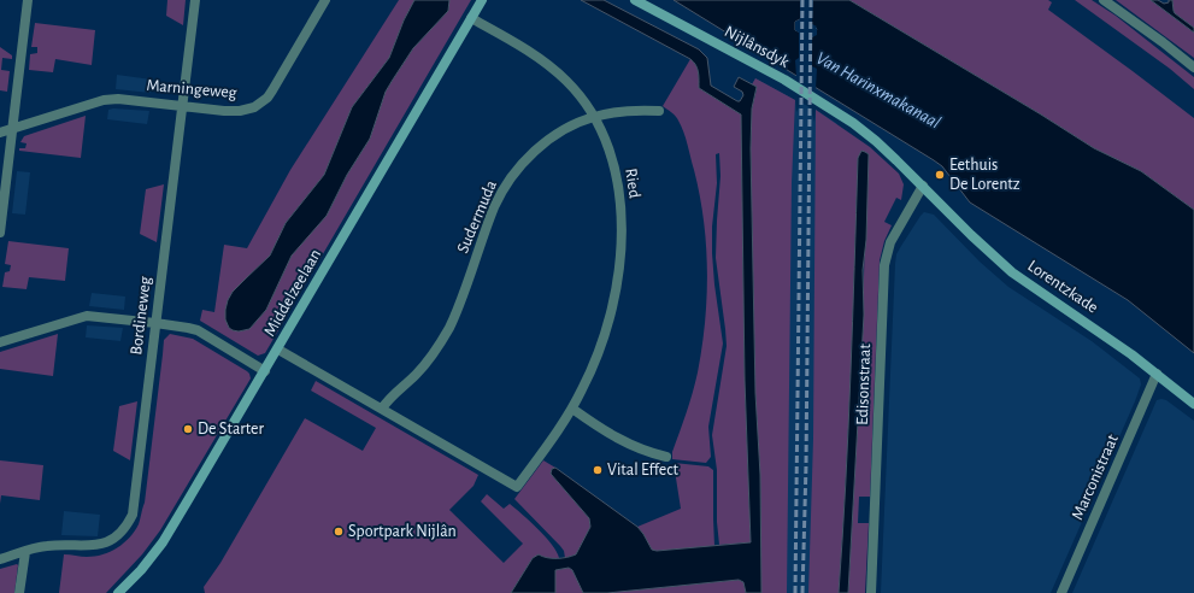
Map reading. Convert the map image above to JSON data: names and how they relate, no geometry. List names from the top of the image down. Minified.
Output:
{"streets":{"street":["Nijlânsdyk","Marningeweg","Ried","Sudermuda","Lorentzkade","Middelzeelaan","Bordineweg","Edisonstraat","Marconistraat"]},"crossings":[["Nijlânsdyk","Lorentzkade"],["Nijlânsdyk","Edisonstraat"],["Marningeweg","Bordineweg"],["Ried","Sudermuda"],["Ried","Middelzeelaan"],["Lorentzkade","Edisonstraat"],["Lorentzkade","Marconistraat"]],"water":["Van Harinxmakanaal"],"places":["Eethuis De Lorentz","De Starter","Vital Effect","Sportpark Nijlân"]}
